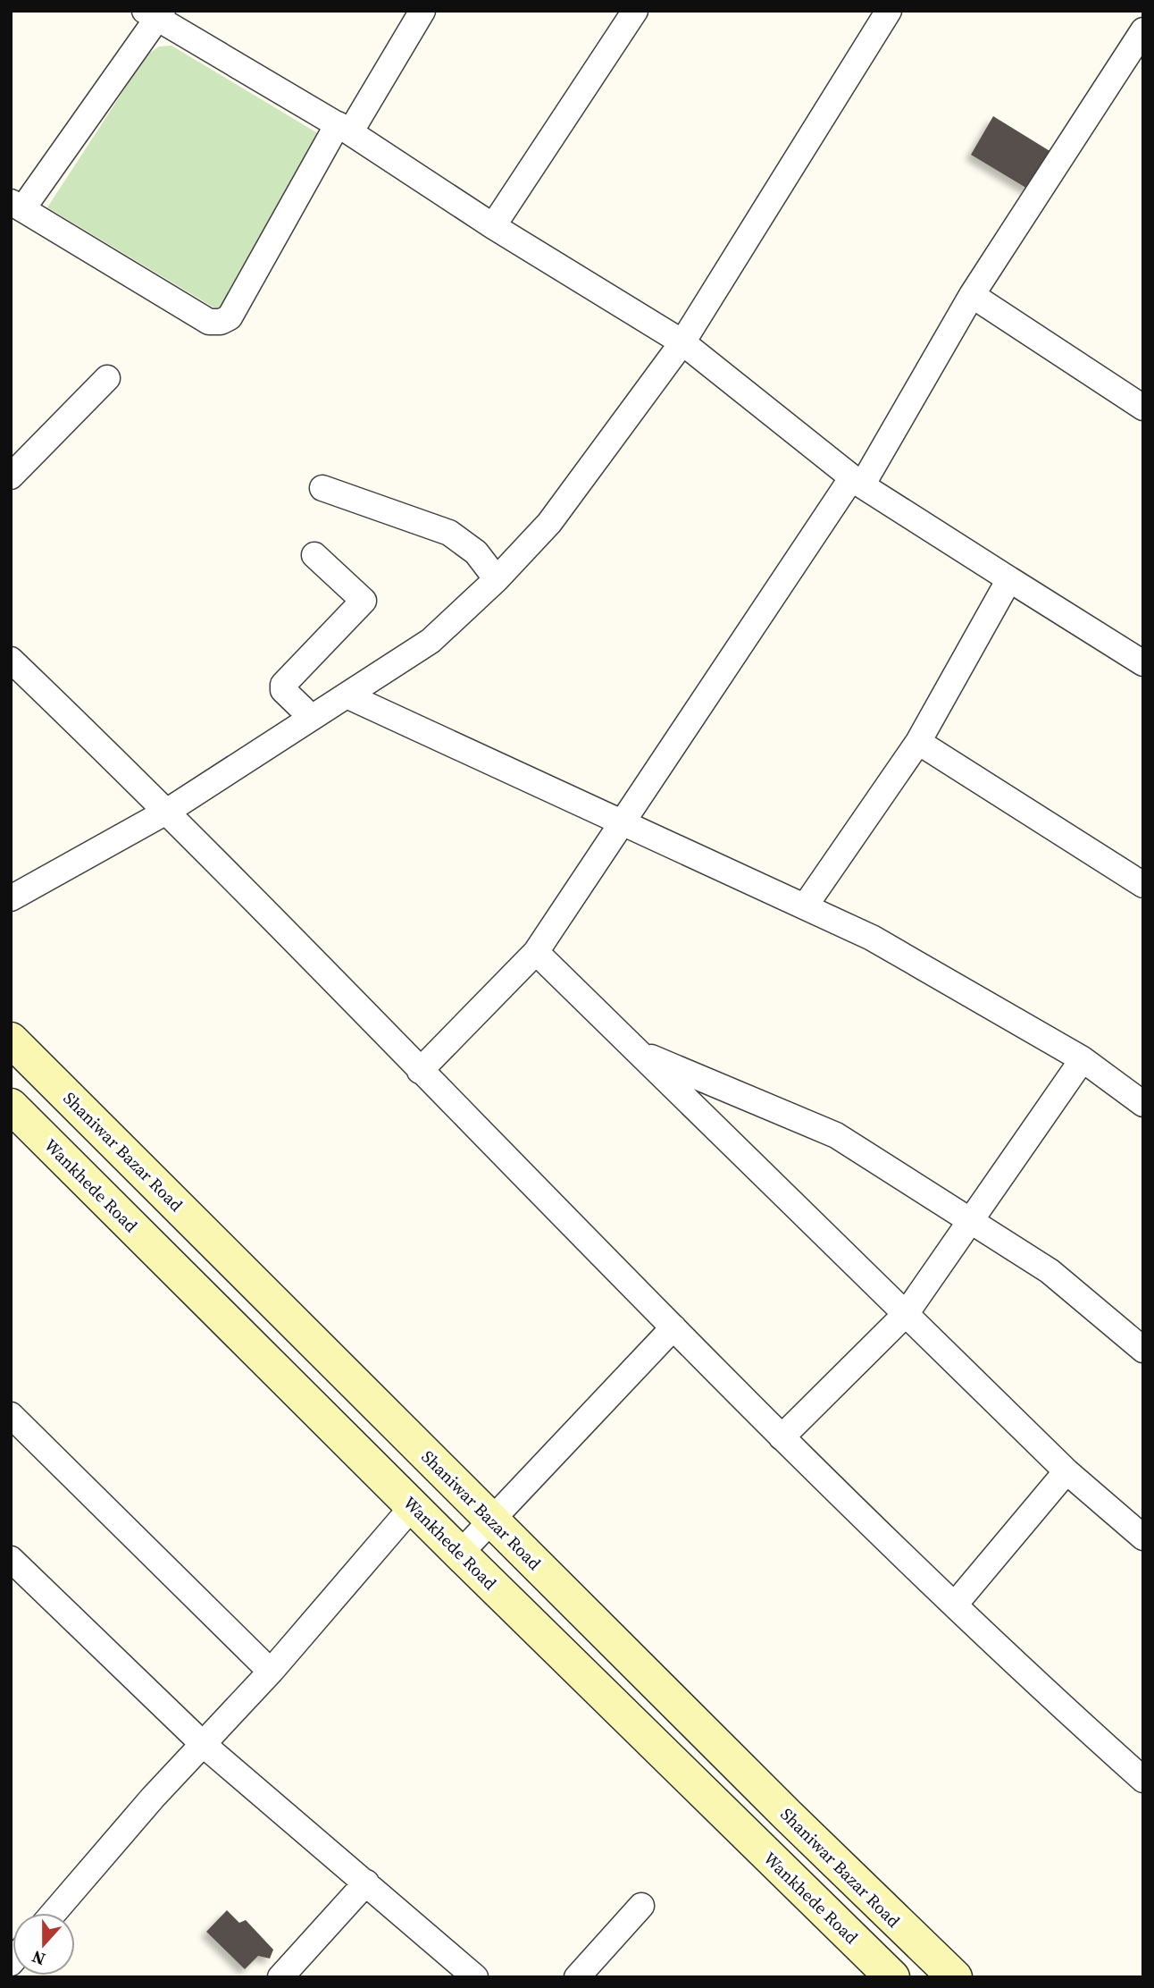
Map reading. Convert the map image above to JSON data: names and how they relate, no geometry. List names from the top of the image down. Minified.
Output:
{"streets":{"main road":["Shaniwar Bazar Road","Wankhede Road"]},"north":"bottom"}
